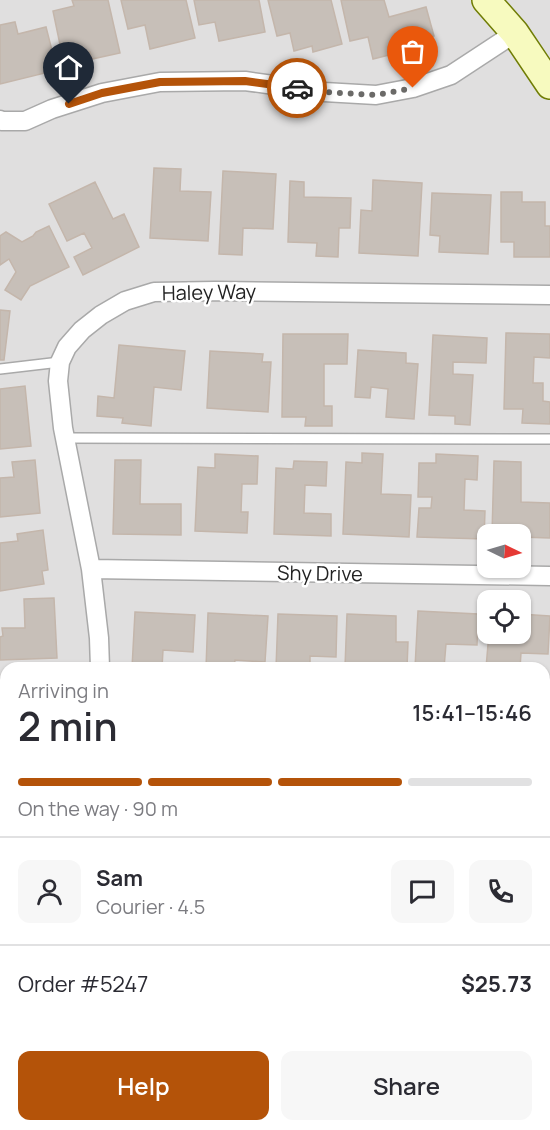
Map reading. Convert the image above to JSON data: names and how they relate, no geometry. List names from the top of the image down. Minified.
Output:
{"streets":{"street":["Haley Way","Shy Drive"]},"north":"right","page":{"heading":["2 min","Arriving in","15:41–15:46"],"panel":["Sam","Courier · 4.5","Order #5247","$25.73"],"bar":"On the way · 90 m","buttons":["Help","Share"]}}
